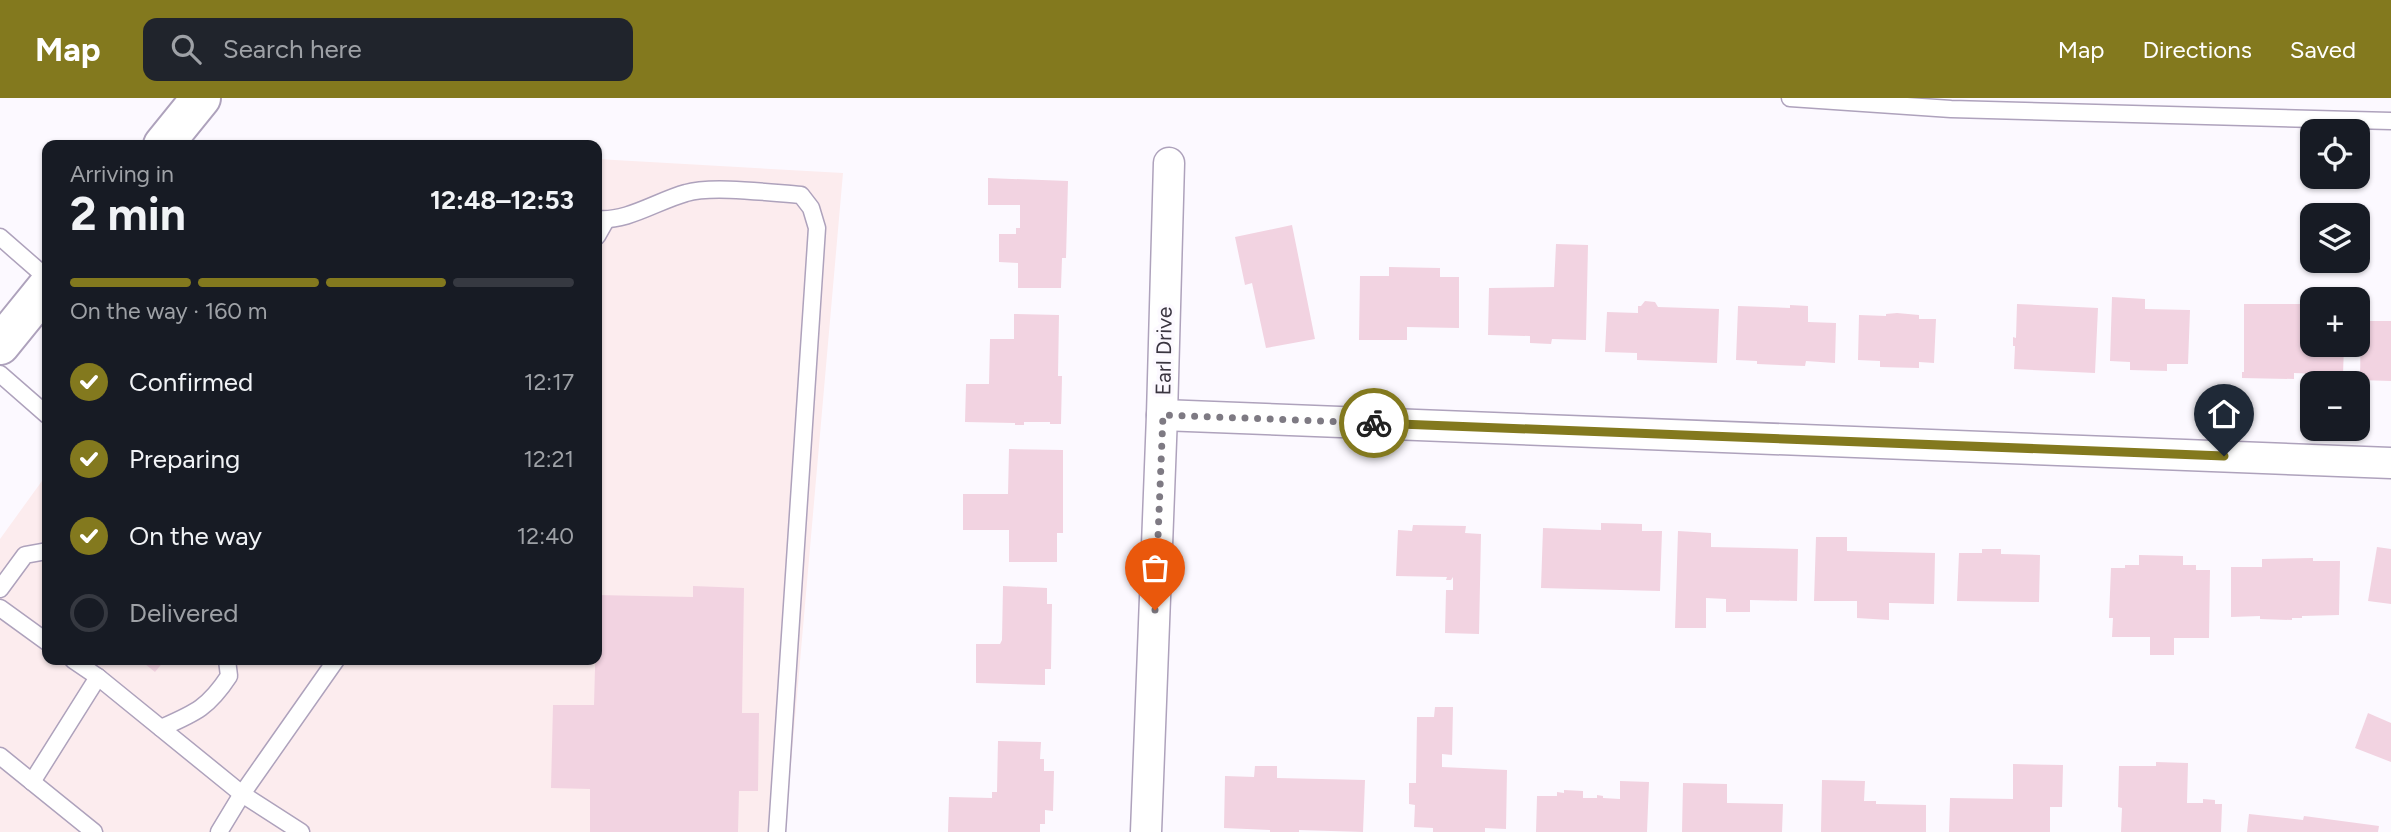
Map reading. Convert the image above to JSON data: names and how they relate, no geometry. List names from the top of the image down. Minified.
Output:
{"streets":{"street":["Earl Drive"]},"page":{"header":"Map","search":"Search here","nav":["Map","Directions","Saved"],"map_buttons":["+","−"],"heading":["2 min","Arriving in","12:48–12:53"],"bar":"On the way · 160 m","list":[["Confirmed","12:17"],["Preparing","12:21"],["On the way","12:40"],"Delivered"]}}
